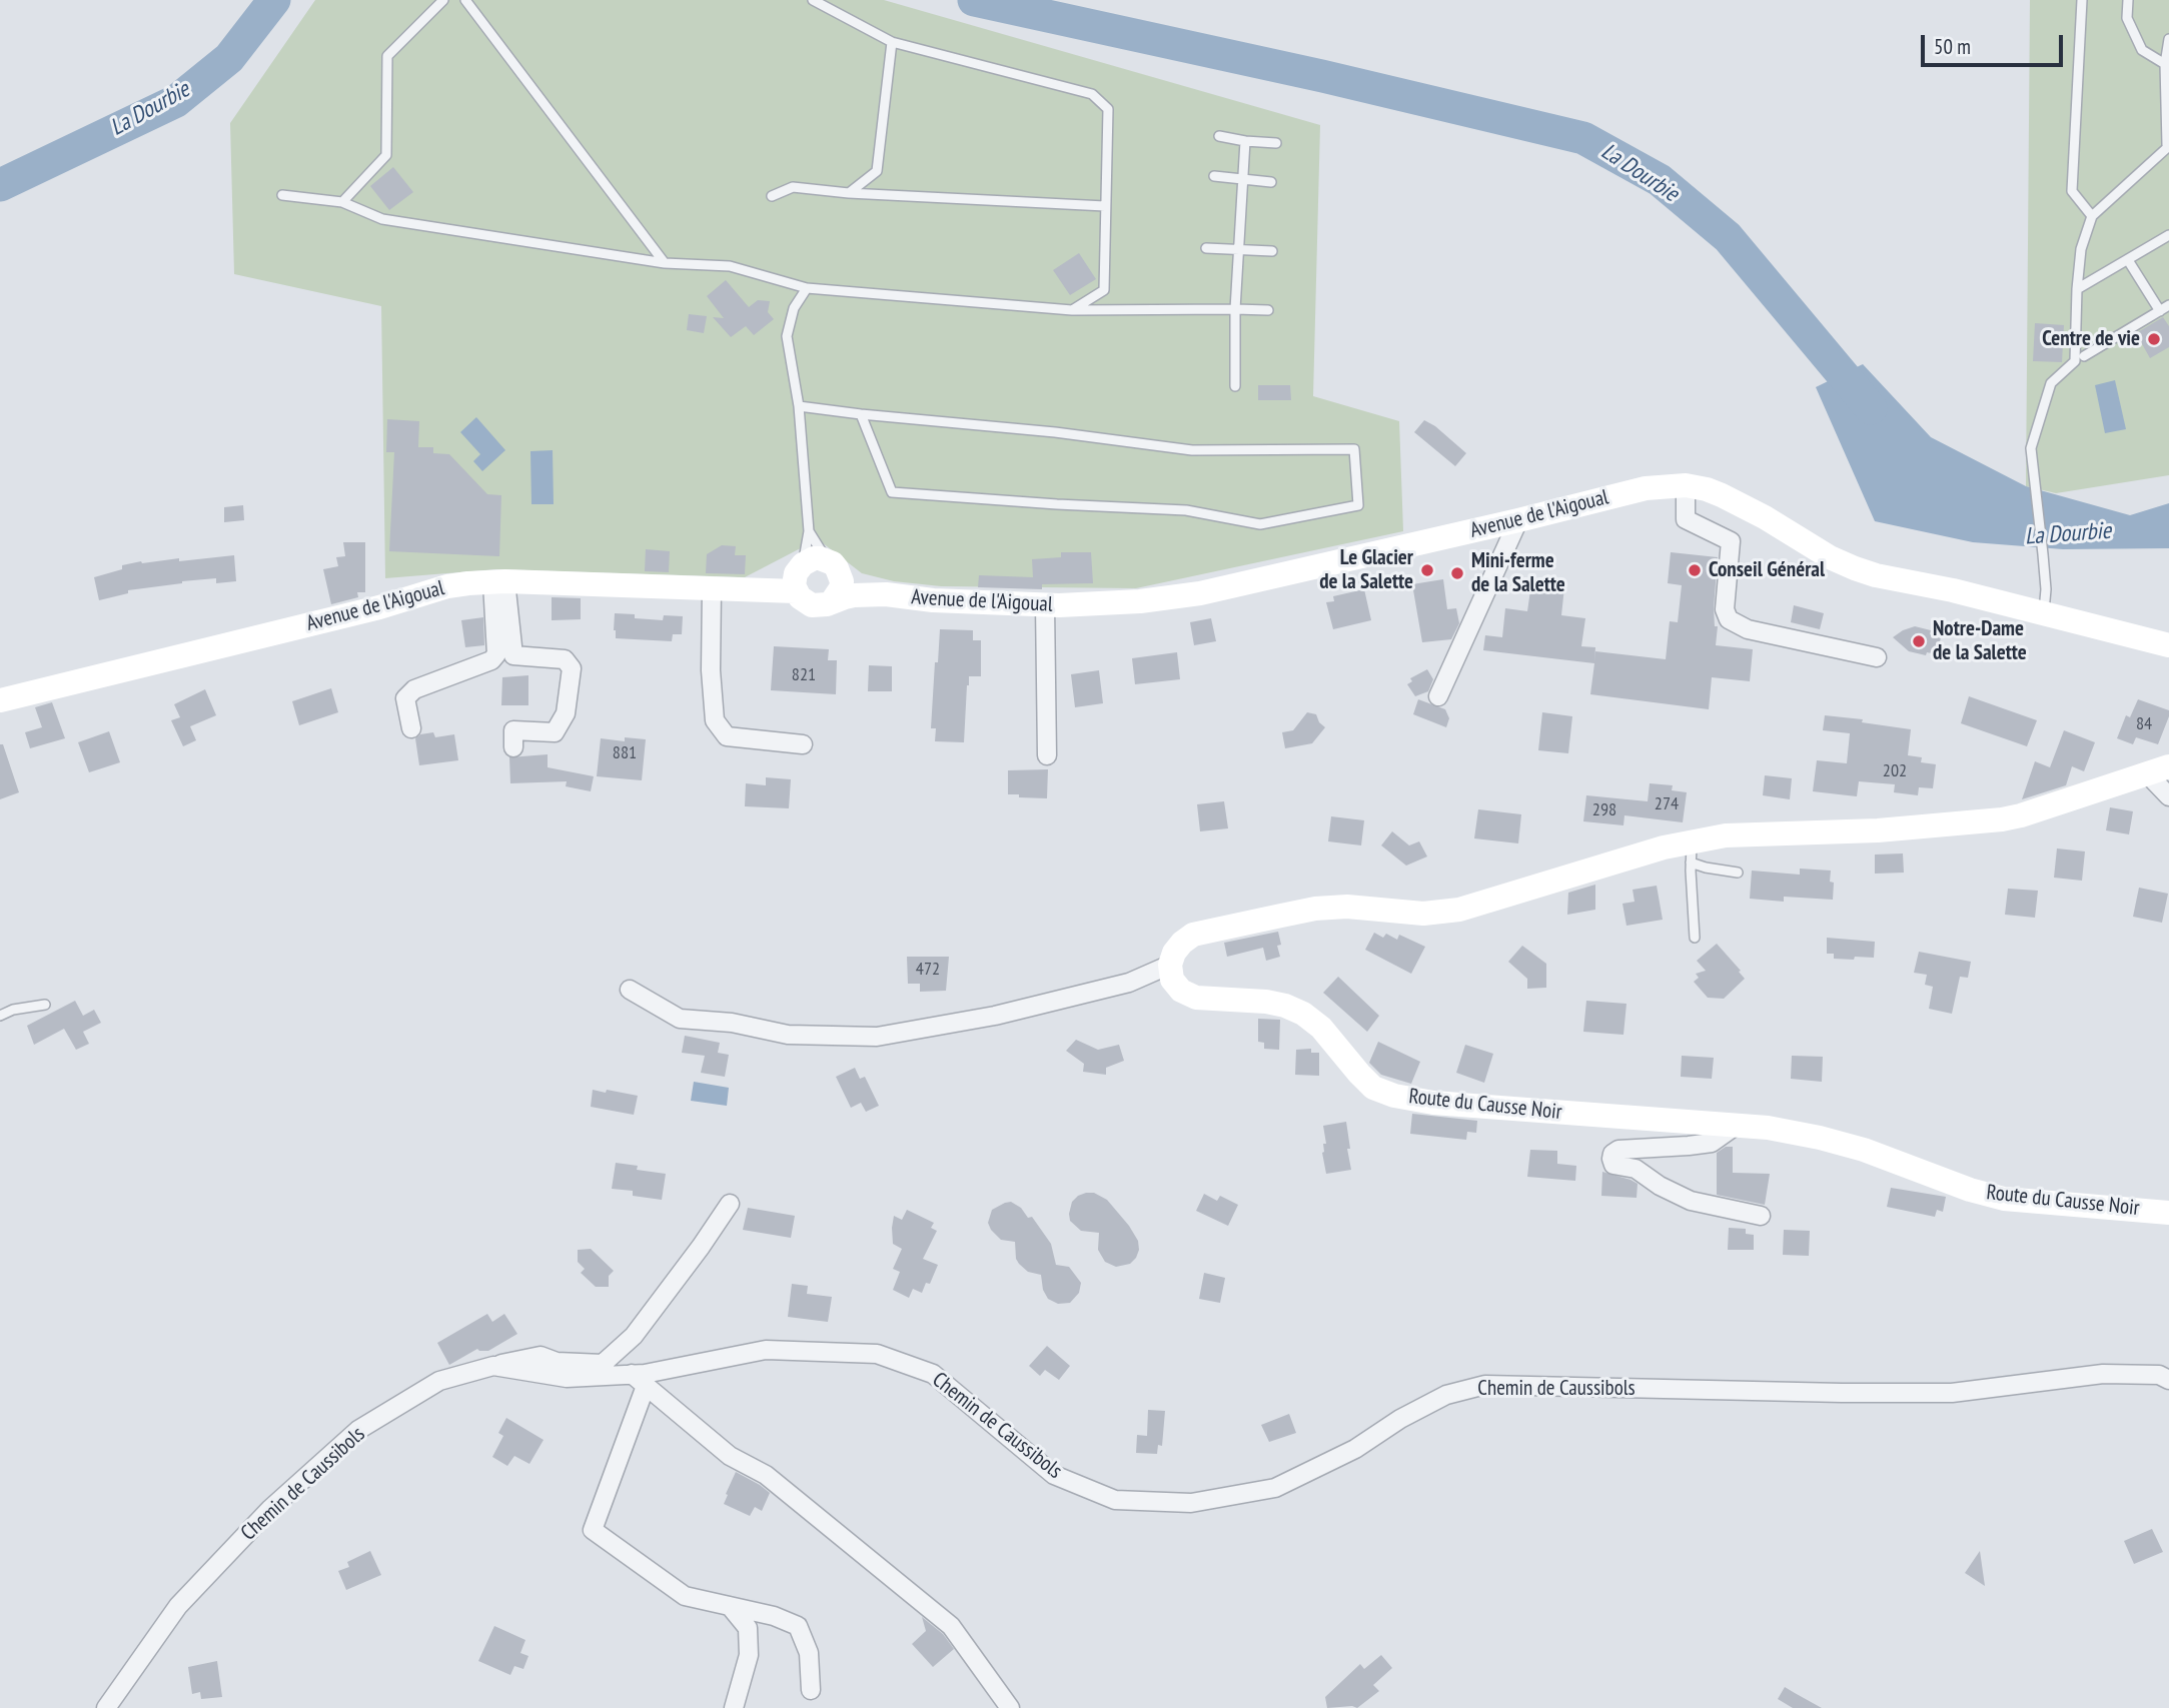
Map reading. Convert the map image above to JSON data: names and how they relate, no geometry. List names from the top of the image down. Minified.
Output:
{"streets":{"main road":["Avenue de l'Aigoual","Route du Causse Noir"],"street":["Chemin de Caussibols"]},"water":["La Dourbie"],"places":["Centre de vie","Le Glacier de la Salette","Conseil Général","Mini-ferme de la Salette","Notre-Dame de la Salette"],"house_numbers":["821","84","881","202","274","298","472"],"scale_bar":"50 m"}
